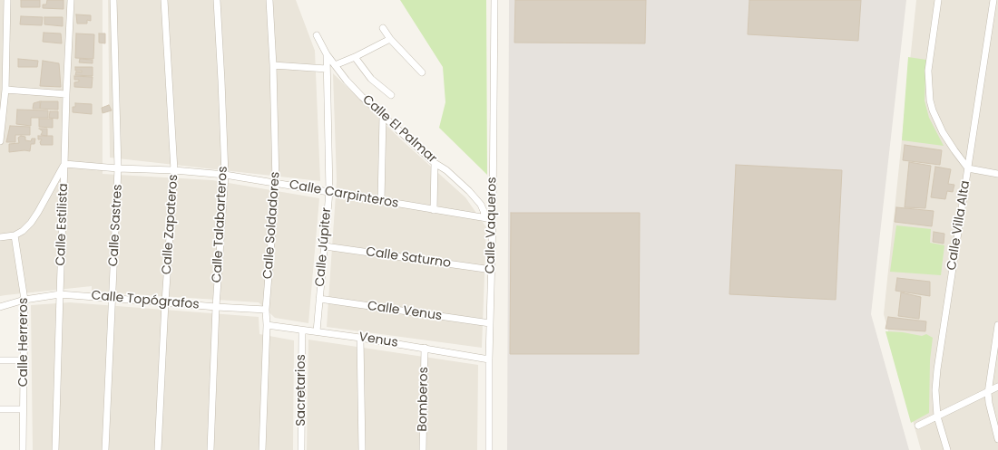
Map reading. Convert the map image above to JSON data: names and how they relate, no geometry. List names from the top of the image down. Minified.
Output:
{"streets":{"street":["Calle El Palmar","Calle Carpinteros","Calle Estilista","Calle Zapateros","Calle Talabarteros","Calle Sastres","Calle Soldadores","Calle Vaqueros","Calle Villa Alta","Calle Júpiter","Calle Saturno","Calle Topógrafos","Calle Venus","Venus","Calle Herreros","Sacretarios","Bomberos"]},"crossings":[["Calle El Palmar","Calle Carpinteros"],["Calle El Palmar","Calle Júpiter"],["Calle Carpinteros","Calle Estilista"],["Calle Carpinteros","Calle Zapateros"],["Calle Carpinteros","Calle Talabarteros"],["Calle Carpinteros","Calle Sastres"],["Calle Carpinteros","Calle Soldadores"],["Calle Carpinteros","Calle Vaqueros"],["Calle Carpinteros","Calle Júpiter"],["Calle Estilista","Calle Topógrafos"],["Calle Zapateros","Calle Topógrafos"],["Calle Talabarteros","Calle Topógrafos"],["Calle Sastres","Calle Topógrafos"],["Calle Soldadores","Calle Topógrafos"],["Calle Soldadores","Venus"],["Calle Vaqueros","Calle Saturno"],["Calle Vaqueros","Calle Venus"],["Calle Vaqueros","Venus"],["Calle Júpiter","Calle Saturno"],["Calle Júpiter","Calle Venus"],["Calle Júpiter","Venus"],["Calle Topógrafos","Calle Herreros"],["Venus","Sacretarios"],["Venus","Bomberos"]]}
